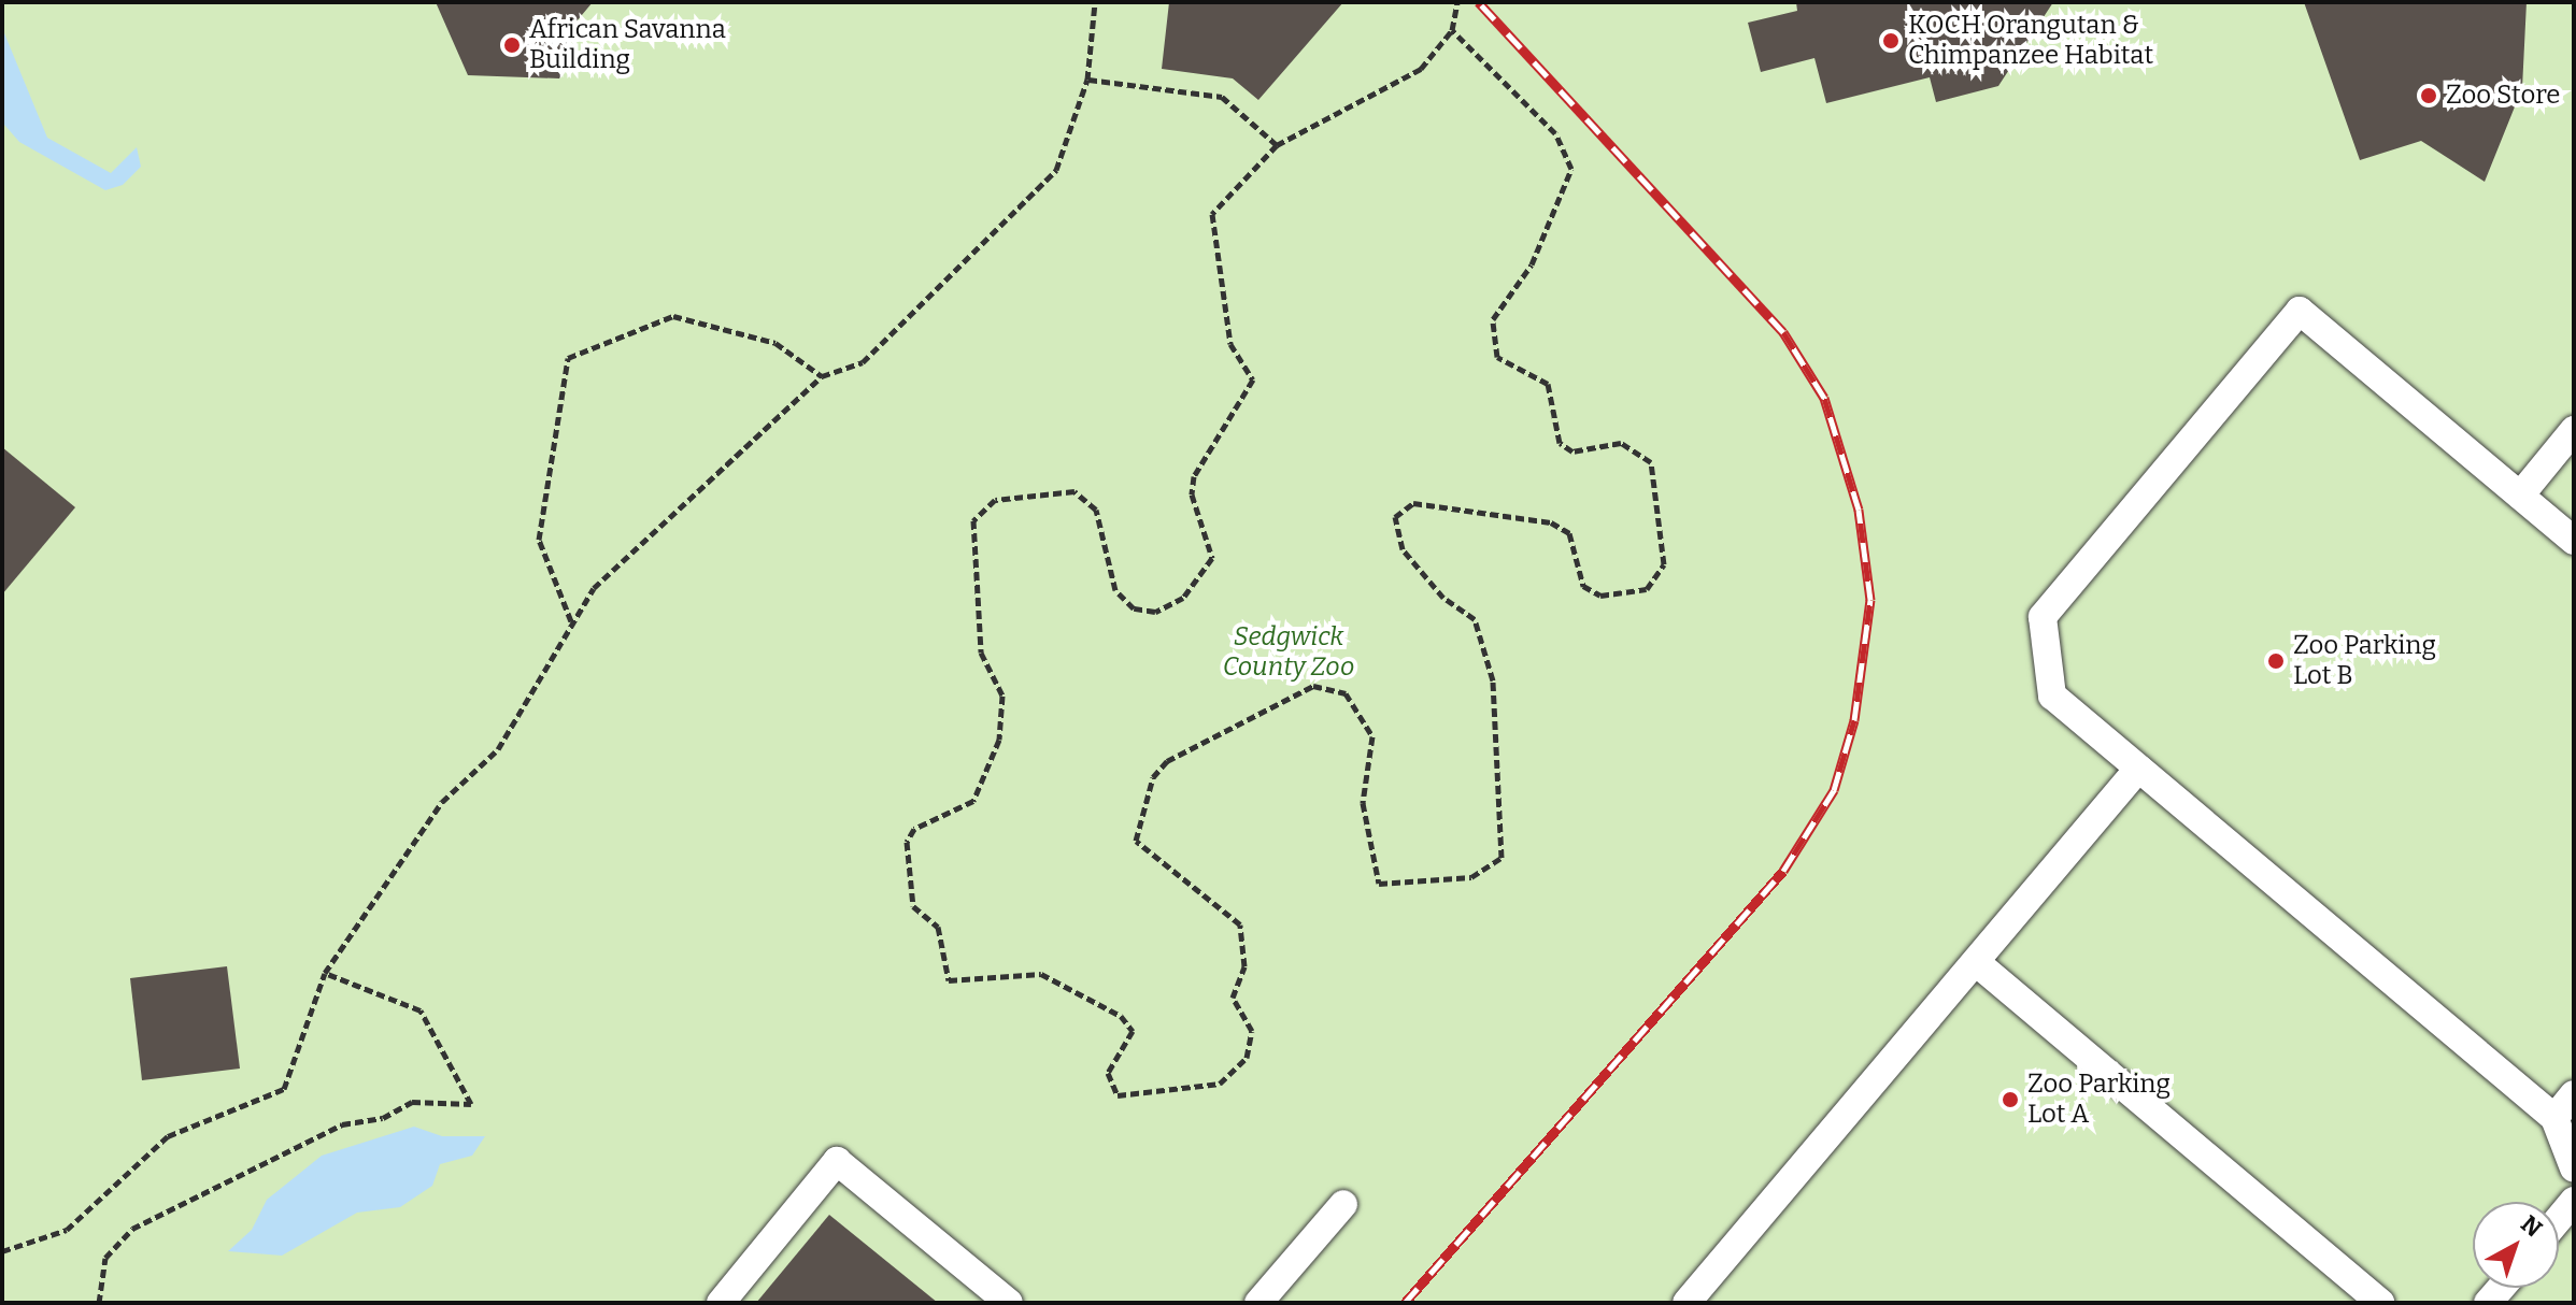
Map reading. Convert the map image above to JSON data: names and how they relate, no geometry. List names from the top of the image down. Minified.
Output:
{"parks":["Sedgwick County Zoo"],"places":["KOCH Orangutan & Chimpanzee Habitat","African Savanna Building","Zoo Store","Zoo Parking Lot B","Zoo Parking Lot A"],"north":"top right"}
